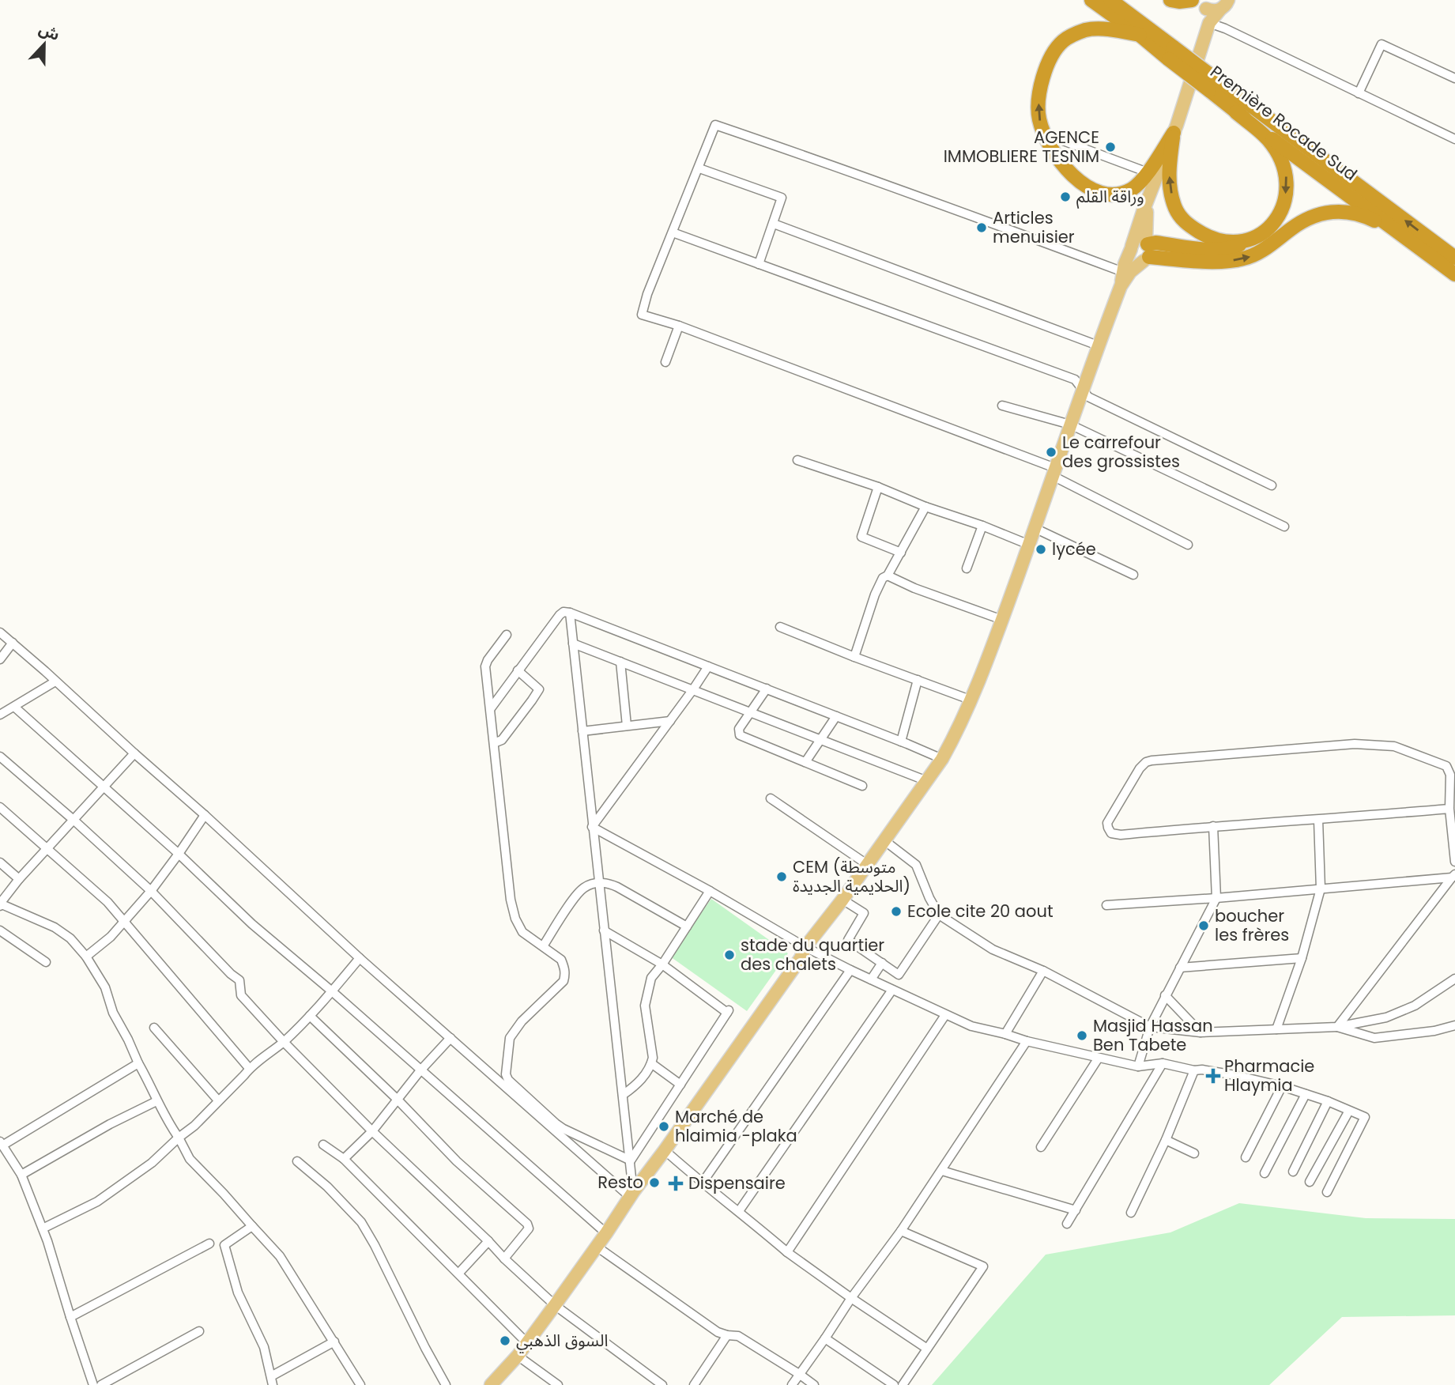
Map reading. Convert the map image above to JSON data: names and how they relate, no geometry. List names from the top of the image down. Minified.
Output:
{"streets":{"highway":["Première Rocade Sud"]},"places":{"other":["AGENCE IMMOBLIERE TESNIM","وراقة القلم","Articles menuisier","Le carrefour des grossistes","lycée","CEM (متوسطة الحلايمية الجديدة)","Ecole cite 20 aout","boucher les frères","stade du quartier des chalets","Masjid Hassan Ben Tabete","Marché de hlaimia -plaka","Resto","السوق الذهبي"],"health":["Pharmacie Hlaymia","Dispensaire"]},"north":"top"}
